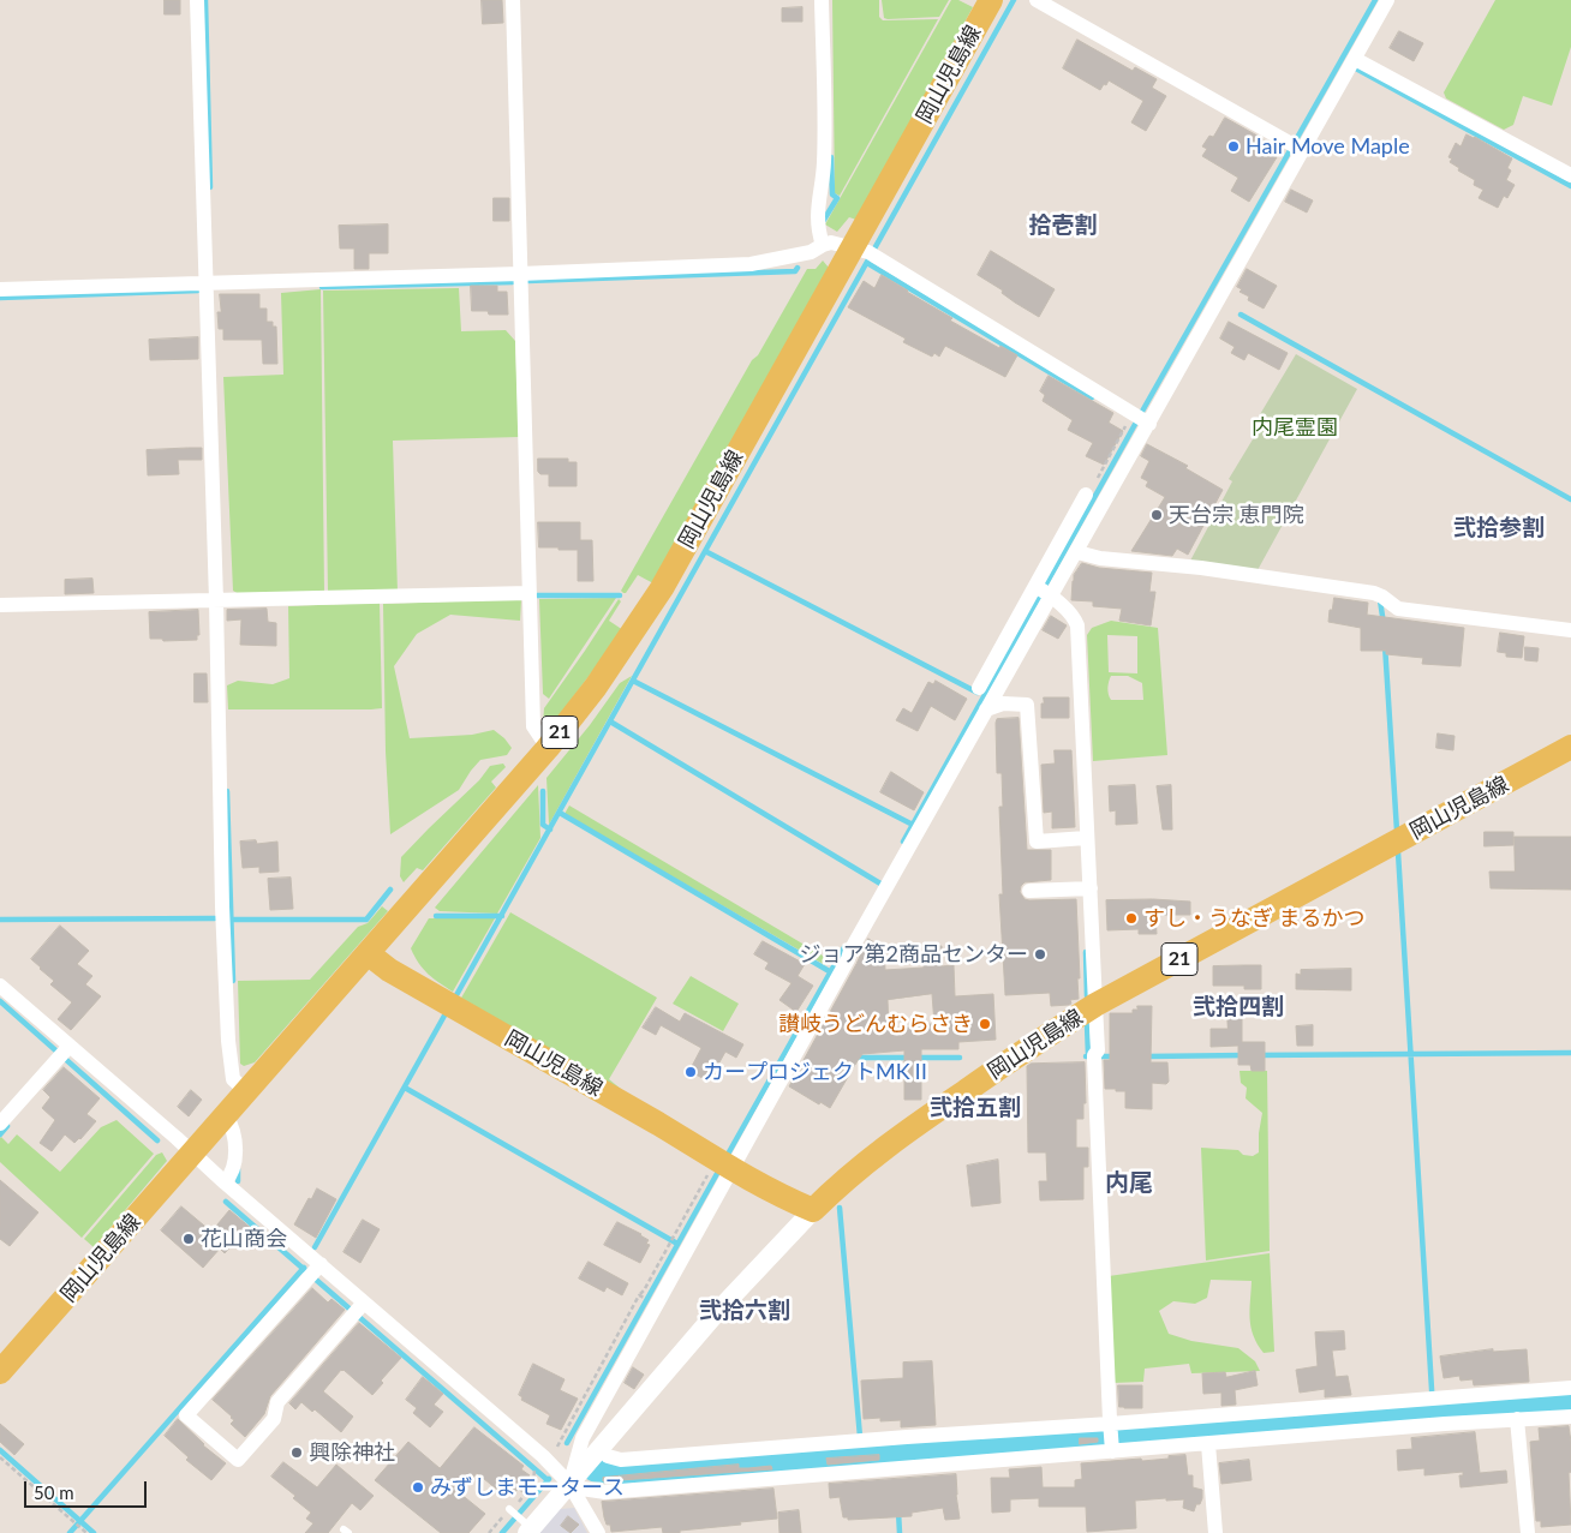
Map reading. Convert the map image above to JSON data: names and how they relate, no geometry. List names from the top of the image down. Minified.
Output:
{"streets":{"main road":["岡山児島線","21"]},"districts":["拾壱割","弐拾参割","弐拾四割","弐拾五割","内尾","弐拾六割"],"parks":["内尾霊園"],"places":["Hair Move Maple","天台宗 恵門院","すし・うなぎ まるかつ","ジョア第2商品センター","讃岐うどんむらさき","カープロジェクトMKⅡ","花山商会","興除神社","みずしまモータース"],"scale_bar":"50 m"}
